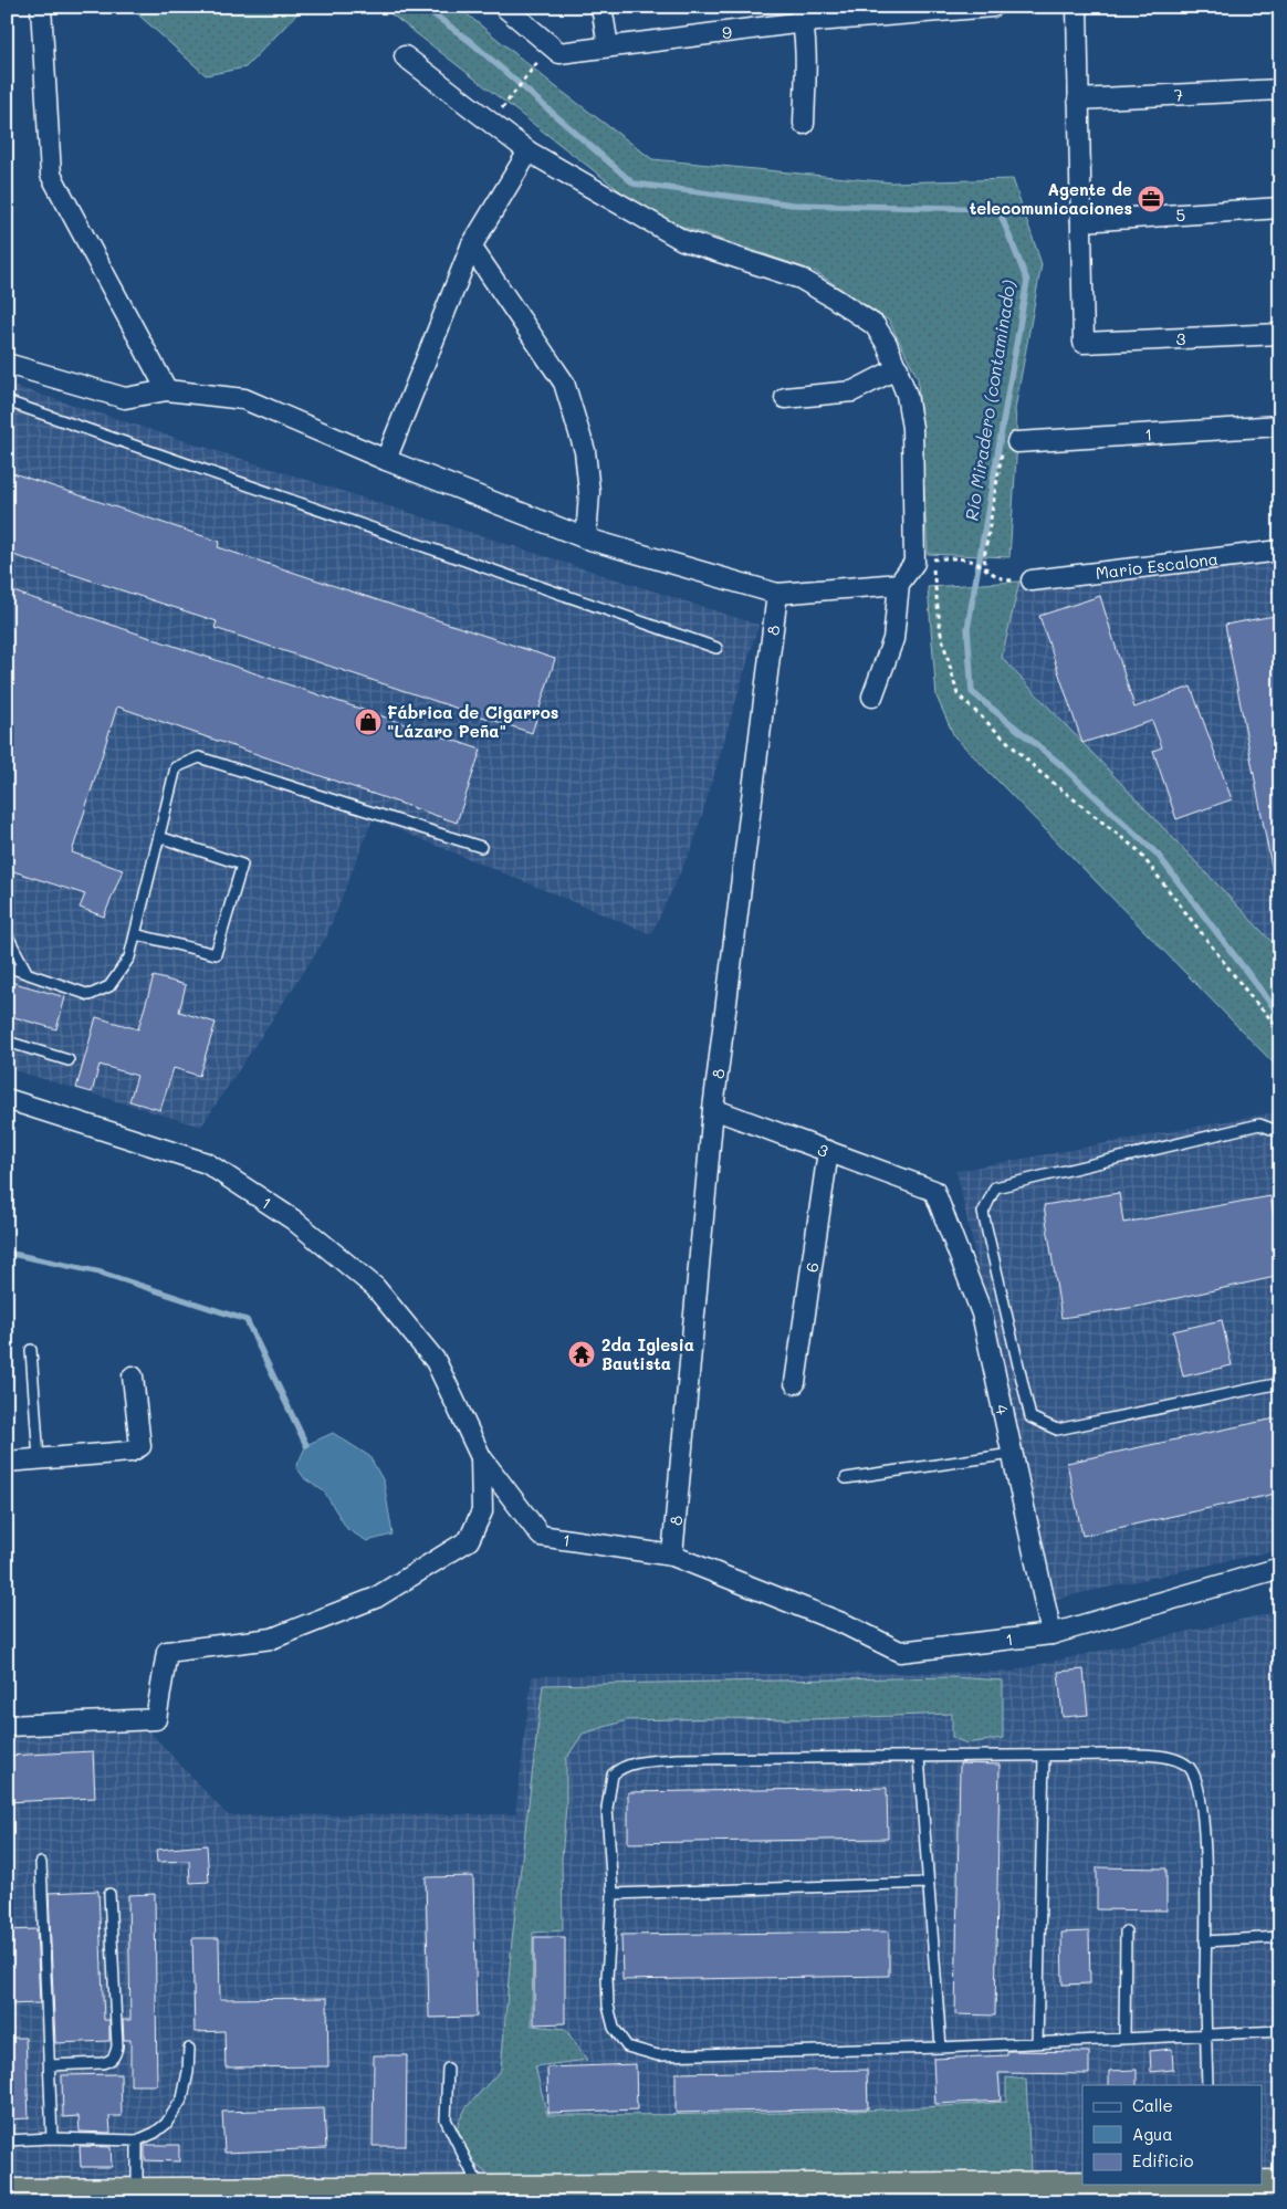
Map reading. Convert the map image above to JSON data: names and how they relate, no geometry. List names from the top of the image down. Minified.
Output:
{"streets":{"street":["9","7","5","3","1","Mario Escalona","8","6","4"]},"crossings":[["5","3"],["3","8"],["3","6"],["3","4"],["1","8"],["1","4"]],"water":["Río Miradero (contaminado)"],"places":{"office":["Agente de telecomunicaciones"],"shop":["Fábrica de Cigarros \"Lázaro Peña\""],"temple":["2da Iglesia Bautista"]},"legend":["Calle","Agua","Edificio"]}
